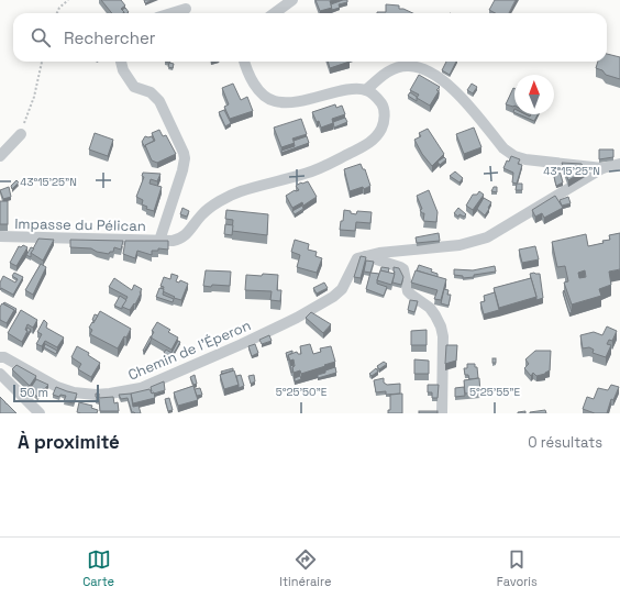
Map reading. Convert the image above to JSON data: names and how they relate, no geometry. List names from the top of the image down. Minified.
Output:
{"streets":{"street":["Impasse du Pélican","Chemin de l'Éperon"]},"scale_bar":"50 m","north":"top","page":{"search":"Rechercher","scale":"50 m","heading":["À proximité","0 résultats"],"nav":["Carte","Itinéraire","Favoris"]},"coordinates":["43°15'25\"N","5°25'50\"E","5°25'55\"E"]}
